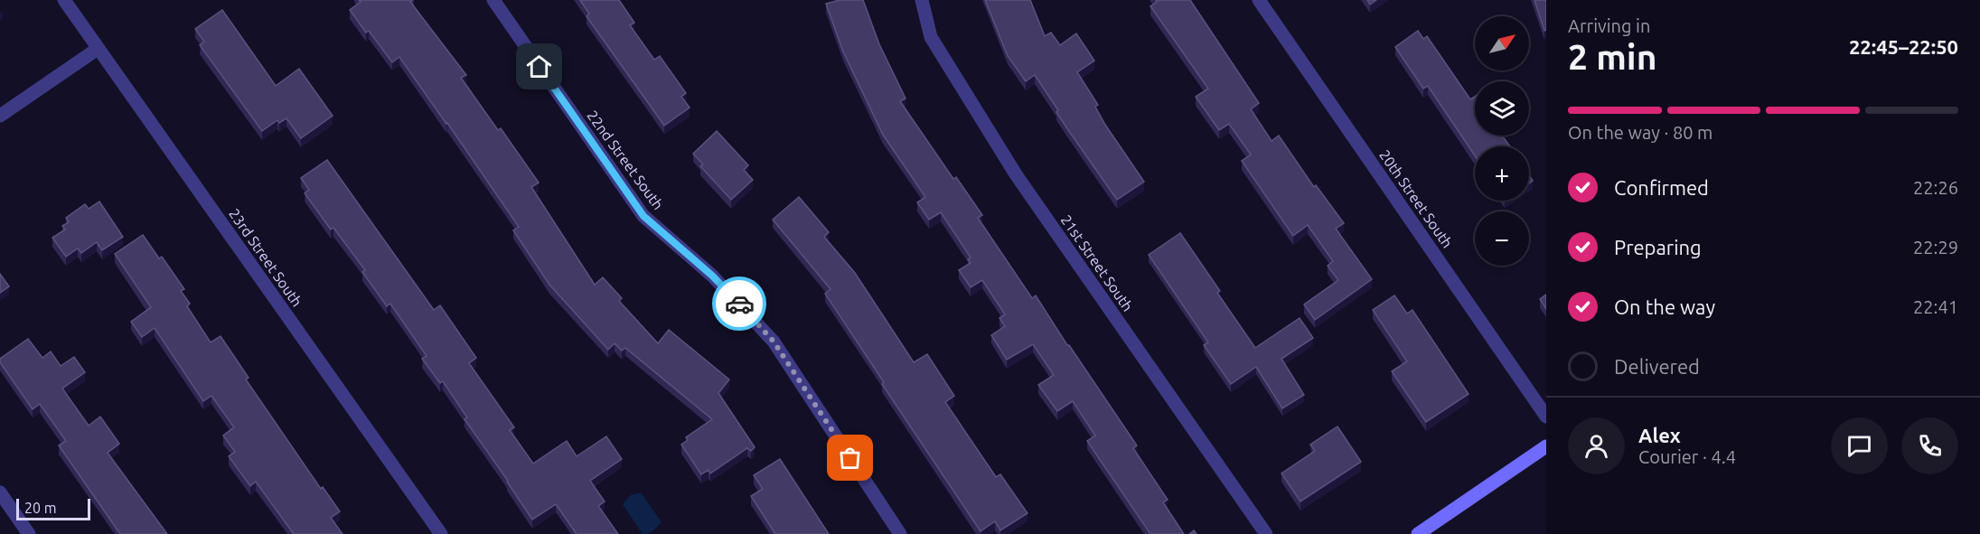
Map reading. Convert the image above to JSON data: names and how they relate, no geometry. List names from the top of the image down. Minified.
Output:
{"streets":{"street":["22nd Street South","20th Street South","23rd Street South","21st Street South"]},"scale_bar":"20 m","north":"top right","page":{"heading":["2 min","Arriving in","22:45–22:50"],"panel":["Alex","Courier · 4.4"],"map_buttons":["+","−"],"bar":"On the way · 80 m","list":[["Confirmed","22:26"],["Preparing","22:29"],["On the way","22:41"],"Delivered"],"scale":"20 m"}}
